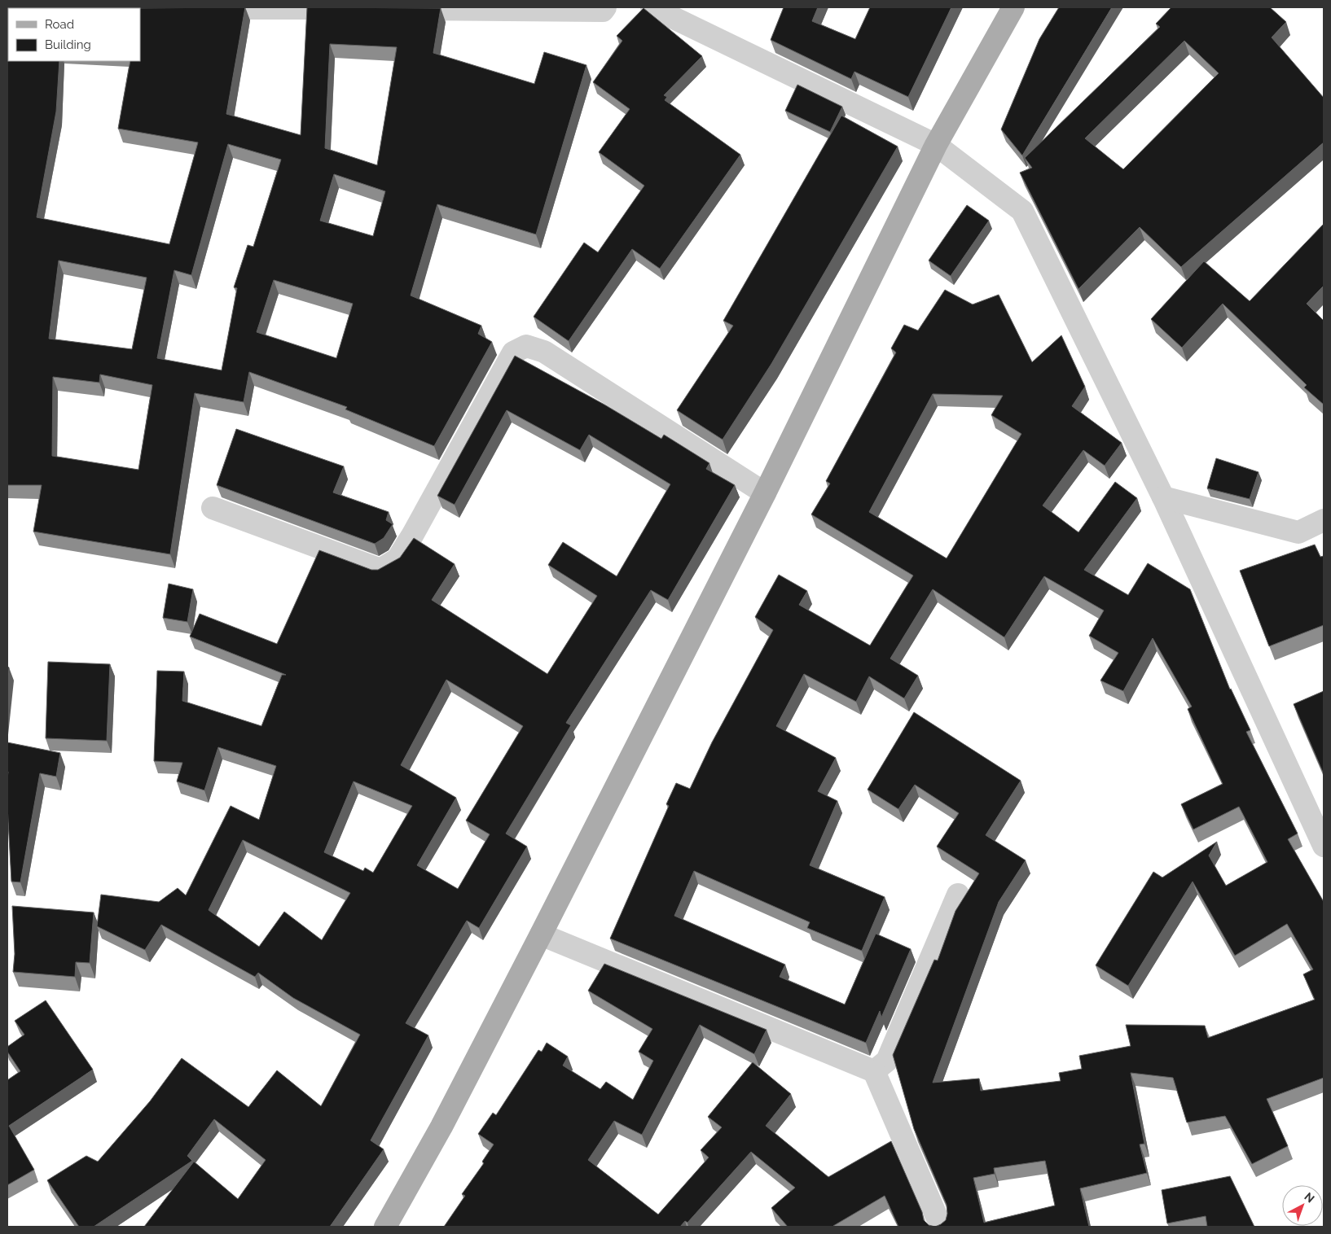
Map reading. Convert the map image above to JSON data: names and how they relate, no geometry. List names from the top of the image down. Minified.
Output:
{"legend":["Road","Building"],"north":"top right"}
